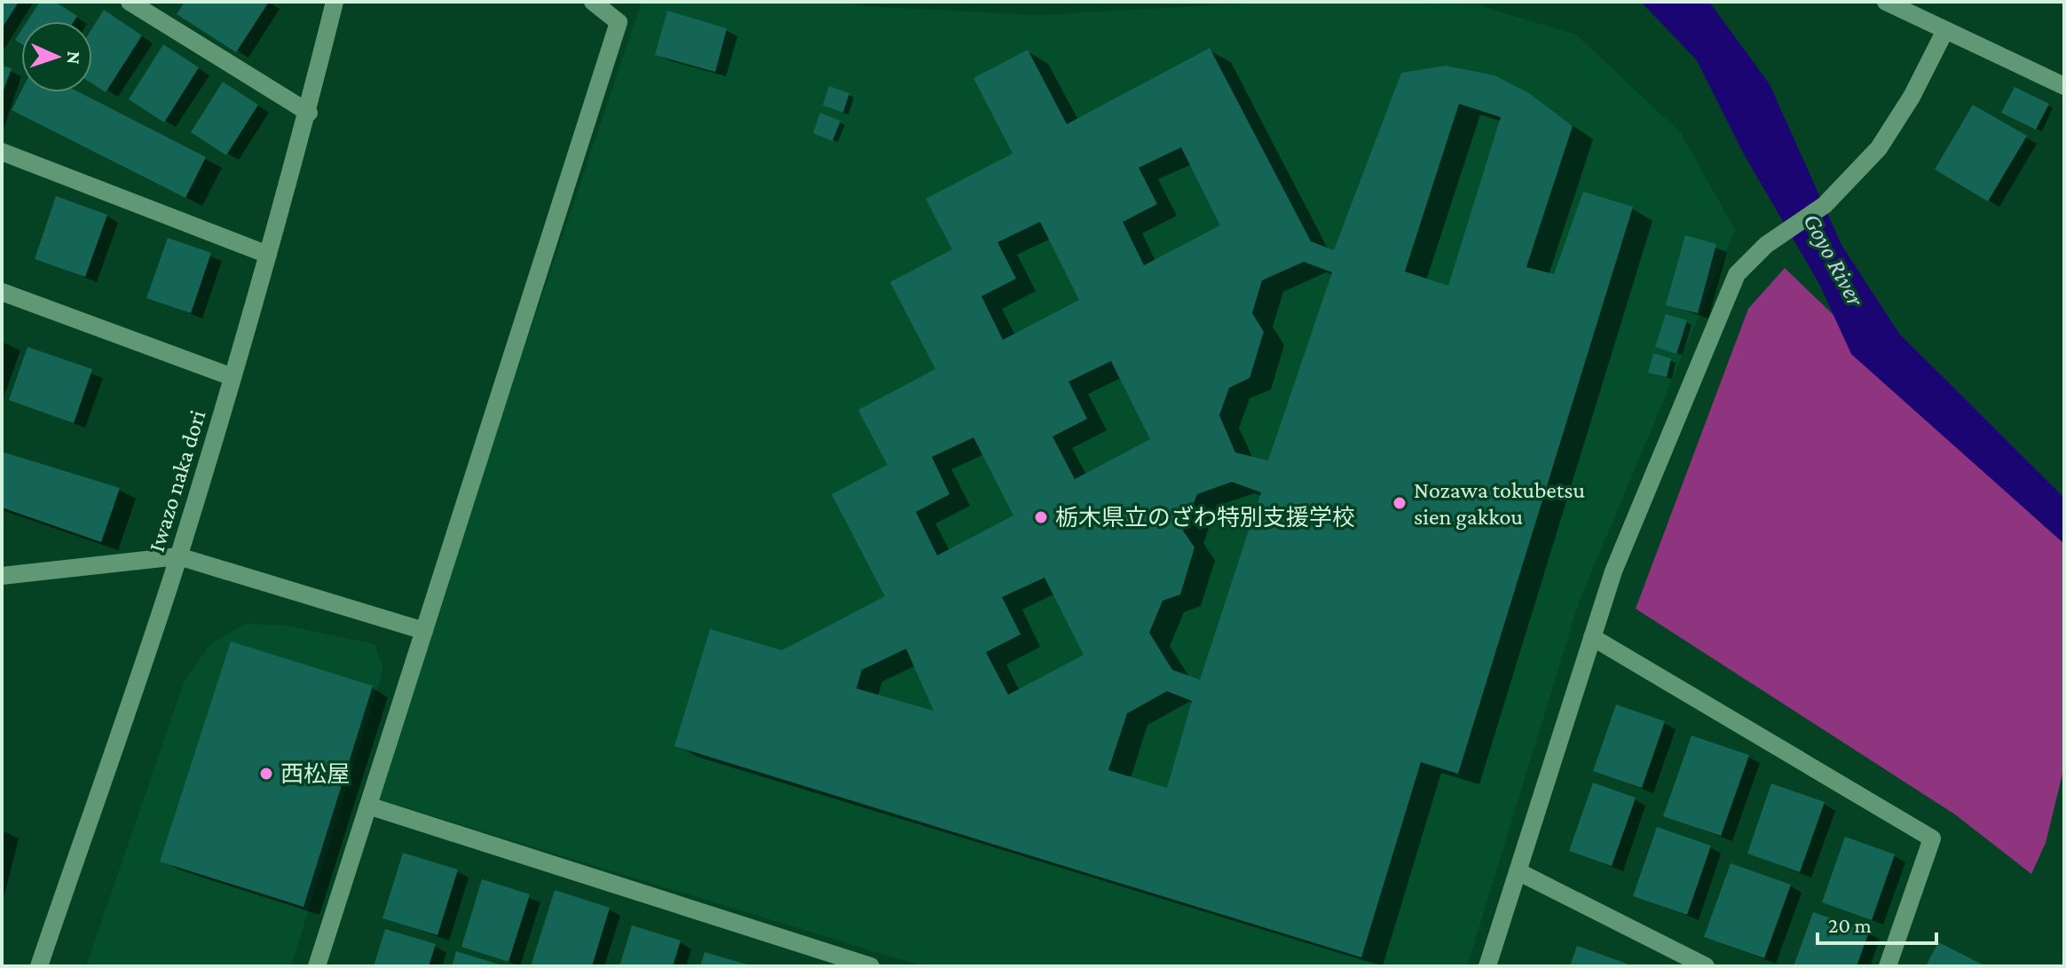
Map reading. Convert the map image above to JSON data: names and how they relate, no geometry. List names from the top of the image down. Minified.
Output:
{"streets":{"street":["Iwazo naka dori"]},"water":["Goyo River"],"places":["Nozawa tokubetsu sien gakkou","栃木県立のざわ特別支援学校","西松屋"],"scale_bar":"20 m","north":"right"}
